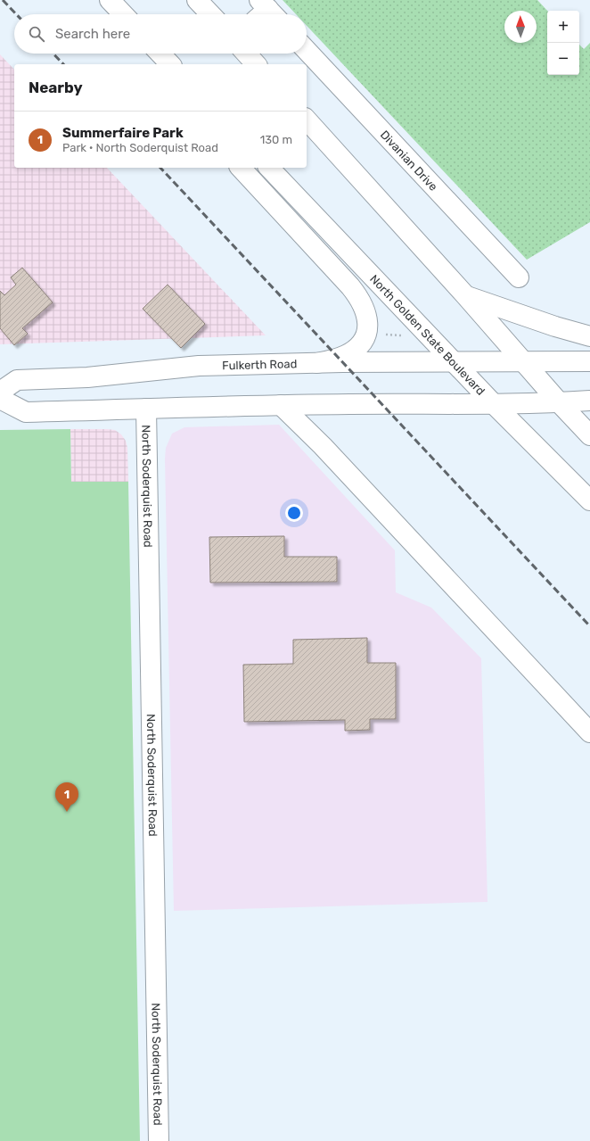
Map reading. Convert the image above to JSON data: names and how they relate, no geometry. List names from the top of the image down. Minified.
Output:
{"streets":{"street":["Divanian Drive","North Golden State Boulevard","Fulkerth Road","North Soderquist Road"]},"crossings":[["North Golden State Boulevard","Fulkerth Road"]],"north":"top","page":{"map_buttons":["+","−"],"search":"Search here","heading":"Nearby","list":[{"mark":"1","name":"Summerfaire Park","note":"Park · North Soderquist Road","value":"130 m"}],"pins":"1"}}
